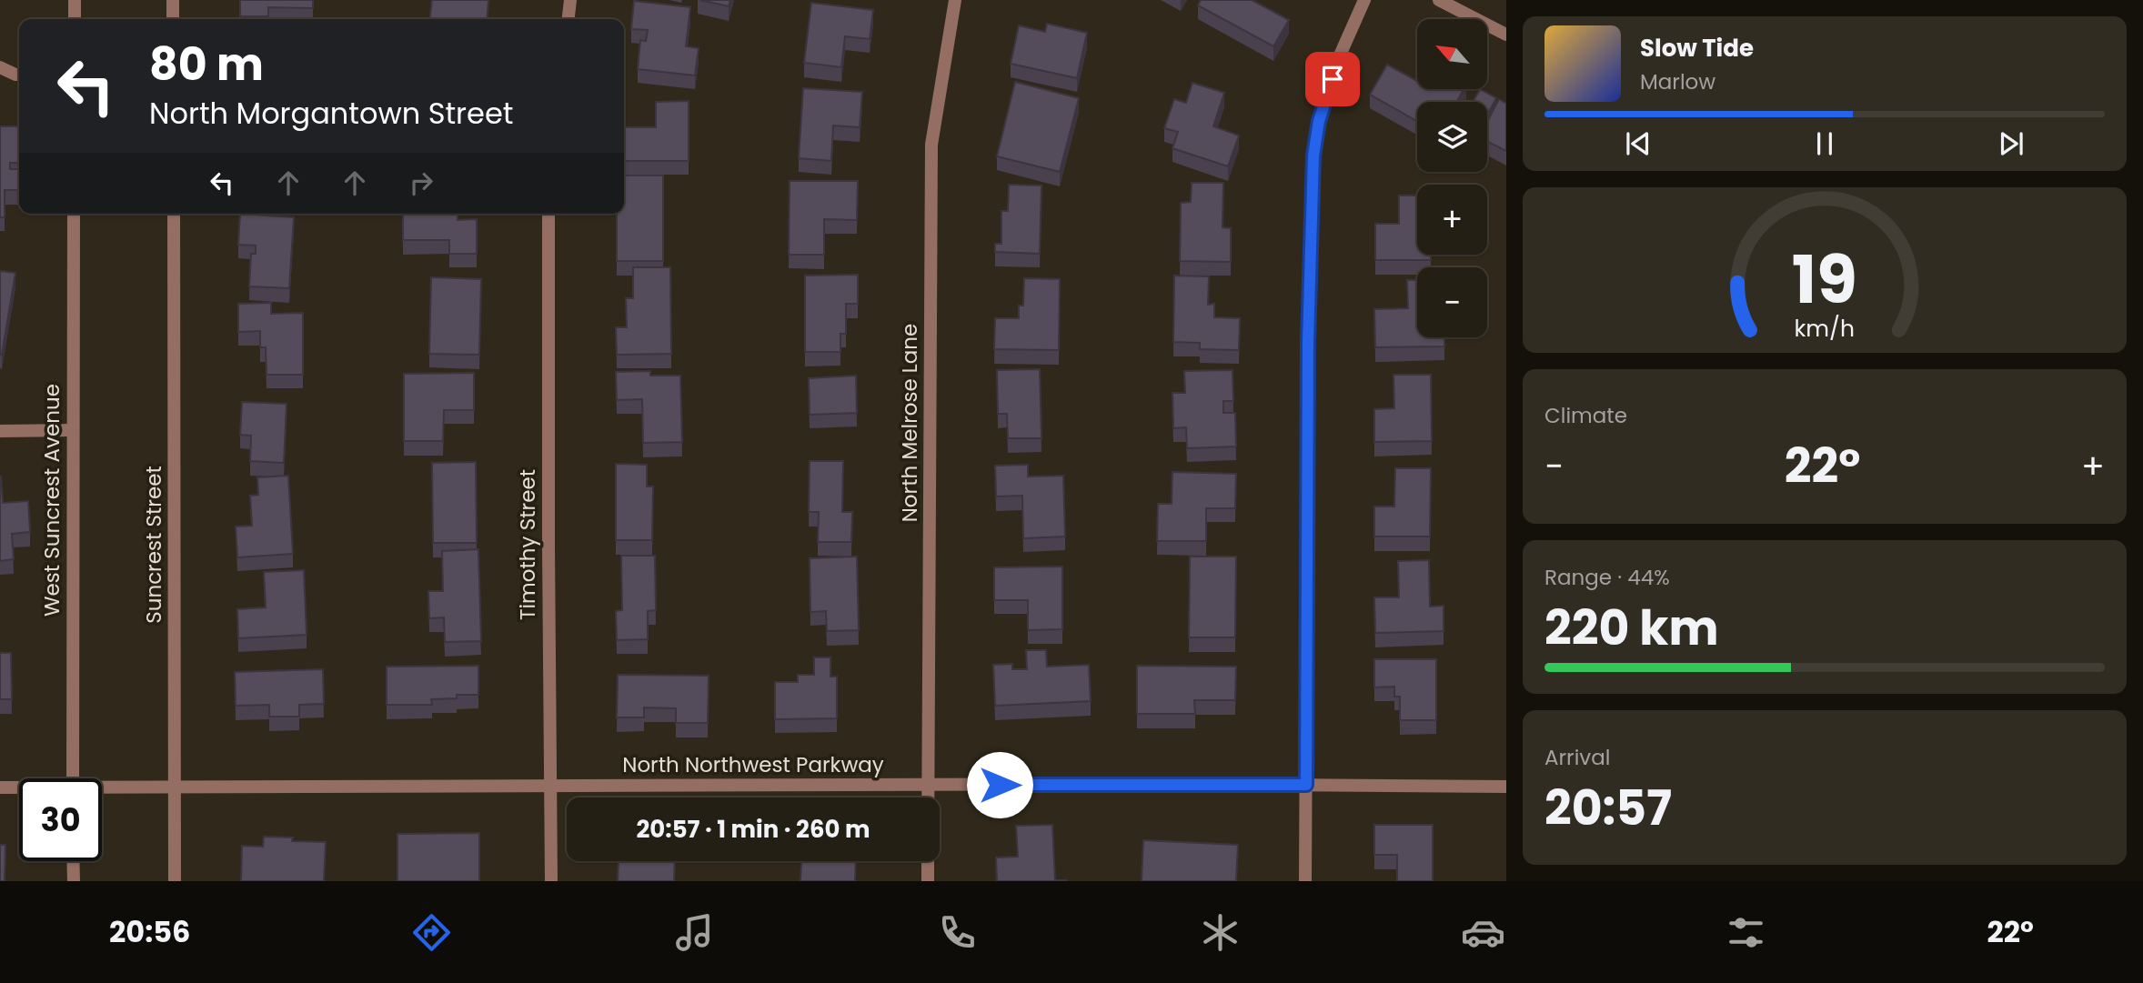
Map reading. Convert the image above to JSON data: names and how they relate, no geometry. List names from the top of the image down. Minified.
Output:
{"streets":{"street":["North Melrose Lane","West Suncrest Avenue","Suncrest Street","Timothy Street","North Northwest Parkway"]},"crossings":[["North Melrose Lane","North Northwest Parkway"],["Suncrest Street","North Northwest Parkway"],["Timothy Street","North Northwest Parkway"]],"north":"top left","page":{"map_buttons":["+","−"],"turn":["80 m","North Morgantown Street"],"song":["Slow Tide","Marlow"],"tile":["Climate",["Range · 44%","220 km"],["Arrival","20:57"]],"heat":["−","22°","+"],"limit":"30","trip":"20:57 · 1 min · 260 m","tabs":["20:56","22°"],"gauge":["19","km/h"]}}
